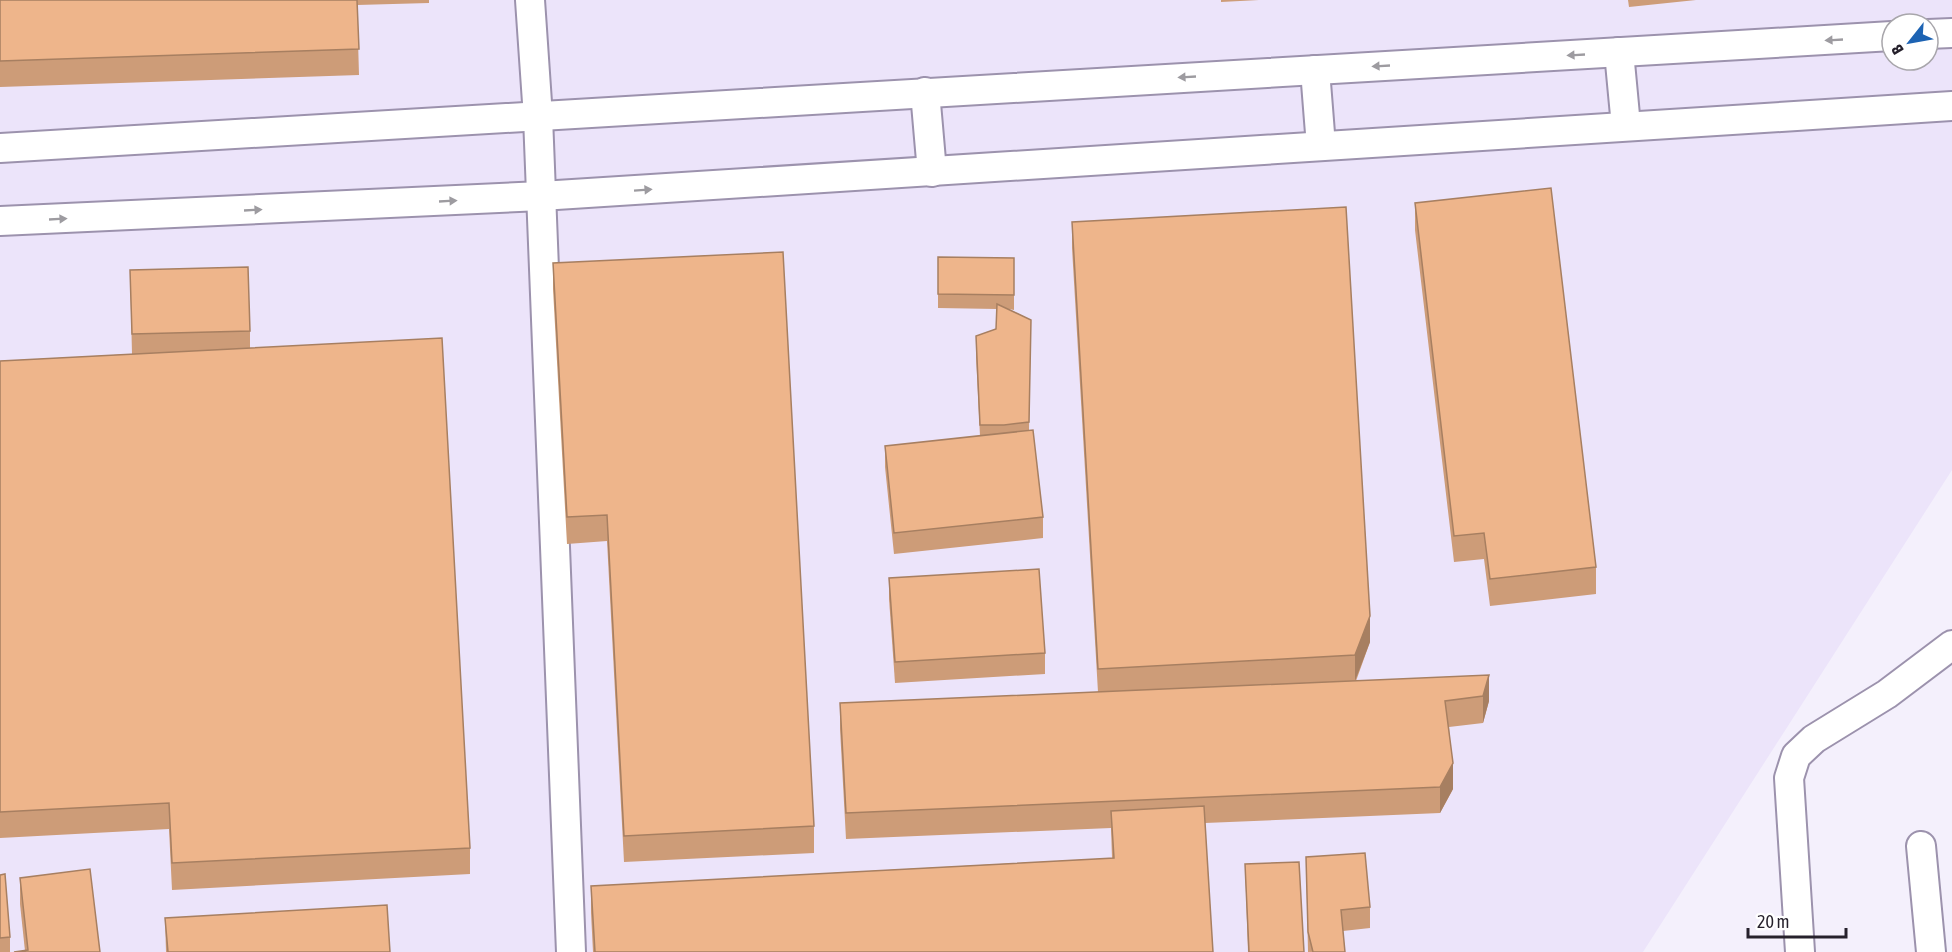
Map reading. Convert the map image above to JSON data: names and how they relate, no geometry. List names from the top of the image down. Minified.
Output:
{"scale_bar":"20 m","north":"bottom left"}
